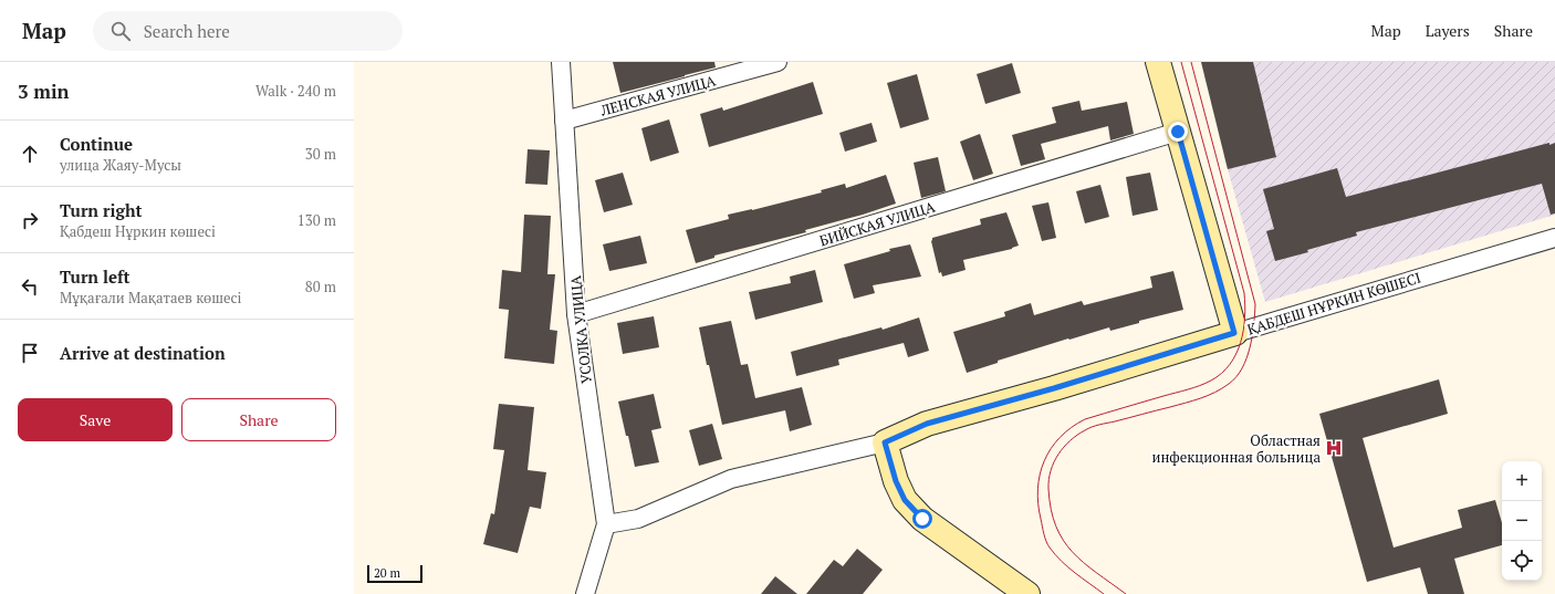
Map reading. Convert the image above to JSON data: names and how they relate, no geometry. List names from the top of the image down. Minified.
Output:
{"streets":{"main road":["ҚАБДЕШ НҰРКИН КӨШЕСІ"],"street":["ЛЕНСКАЯ УЛИЦА","БИЙСКАЯ УЛИЦА","УСОЛКА УЛИЦА"]},"crossings":[["ЛЕНСКАЯ УЛИЦА","УСОЛКА УЛИЦА"],["БИЙСКАЯ УЛИЦА","УСОЛКА УЛИЦА"],["ҚАБДЕШ НҰРКИН КӨШЕСІ","УСОЛКА УЛИЦА"]],"places":{"hospital":["Областная инфекционная больница"]},"scale_bar":"20 m","page":{"header":"Map","search":"Search here","nav":["Map","Layers","Share"],"heading":["3 min","Walk · 240 m"],"list":[["Continue","улица Жаяу-Мусы","30 m"],["Turn right","Қабдеш Нұркин көшесі","130 m"],["Turn left","Мұқағали Мақатаев көшесі","80 m"],"Arrive at destination"],"buttons":["Save","Share"],"map_buttons":["+","−"],"scale":"20 m"}}
